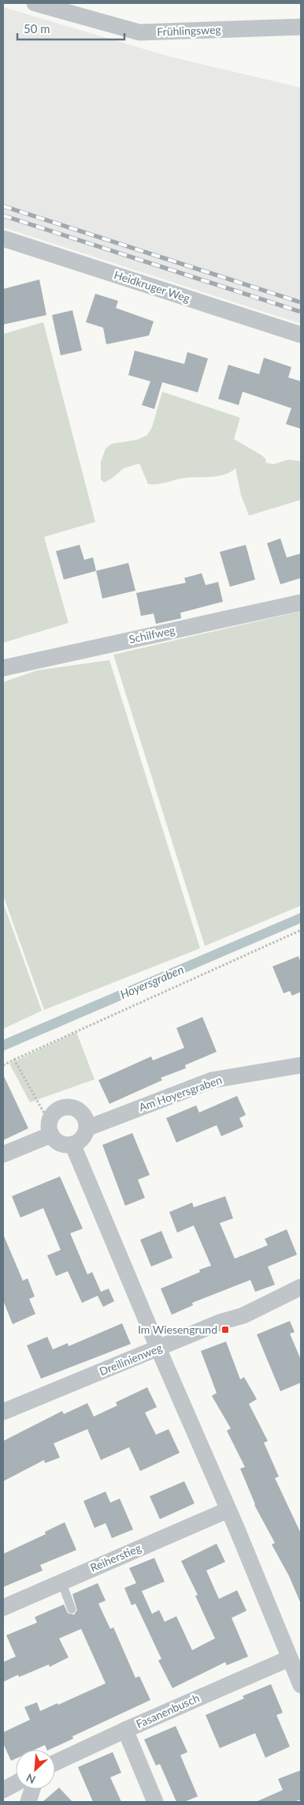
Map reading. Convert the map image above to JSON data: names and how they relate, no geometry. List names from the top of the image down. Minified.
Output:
{"streets":{"street":["Frühlingsweg","Heidkruger Weg","Schilfweg","Am Hoyersgraben","Dreilinienweg","Reiherstieg","Fasanenbusch"]},"water":["Hoyersgraben"],"places":{"transit":["Im Wiesengrund"]},"scale_bar":"50 m","north":"bottom left"}
